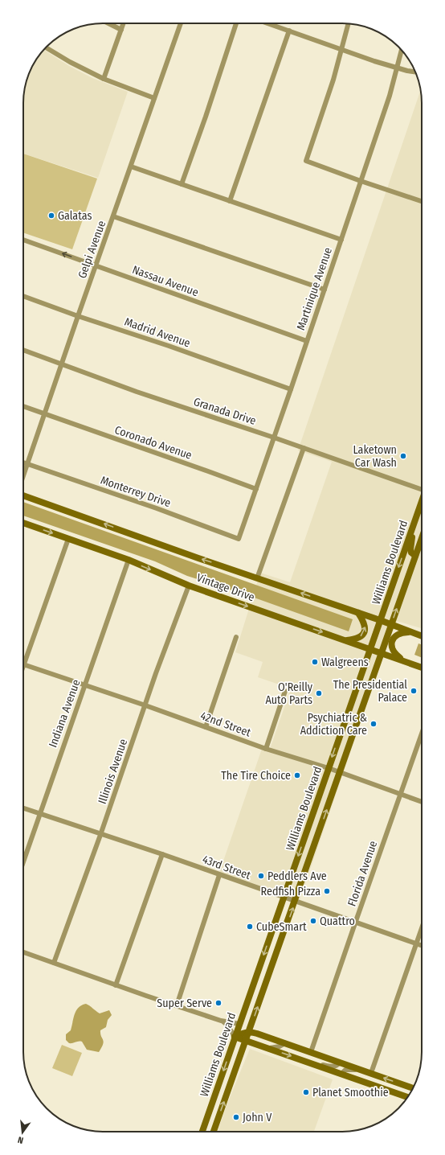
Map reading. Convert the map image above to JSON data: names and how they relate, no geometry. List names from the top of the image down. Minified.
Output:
{"streets":{"street":["Gelpi Avenue","Nassau Avenue","Martinique Avenue","Madrid Avenue","Granada Drive","Coronado Avenue","Monterrey Drive","Williams Boulevard","Vintage Drive","Indiana Avenue","42nd Street","Illinois Avenue","43rd Street","Florida Avenue"]},"crossings":[["Gelpi Avenue","Nassau Avenue"],["Gelpi Avenue","Madrid Avenue"],["Gelpi Avenue","Granada Drive"],["Gelpi Avenue","Coronado Avenue"],["Gelpi Avenue","Monterrey Drive"],["Nassau Avenue","Martinique Avenue"],["Martinique Avenue","Madrid Avenue"],["Martinique Avenue","Granada Drive"],["Martinique Avenue","Coronado Avenue"],["Martinique Avenue","Monterrey Drive"],["Williams Boulevard","Vintage Drive"],["Williams Boulevard","42nd Street"],["Williams Boulevard","43rd Street"],["Vintage Drive","Indiana Avenue"],["Vintage Drive","Illinois Avenue"],["Indiana Avenue","42nd Street"],["Indiana Avenue","43rd Street"],["42nd Street","Illinois Avenue"],["42nd Street","Florida Avenue"],["Illinois Avenue","43rd Street"],["43rd Street","Florida Avenue"]],"places":["Galatas","Laketown Car Wash","Walgreens","The Presidential Palace","O'Reilly Auto Parts","Psychiatric & Addiction Care","The Tire Choice","Peddlers Ave","Redfish Pizza","Quattro","CubeSmart","Super Serve","Planet Smoothie","John V"],"north":"bottom"}
